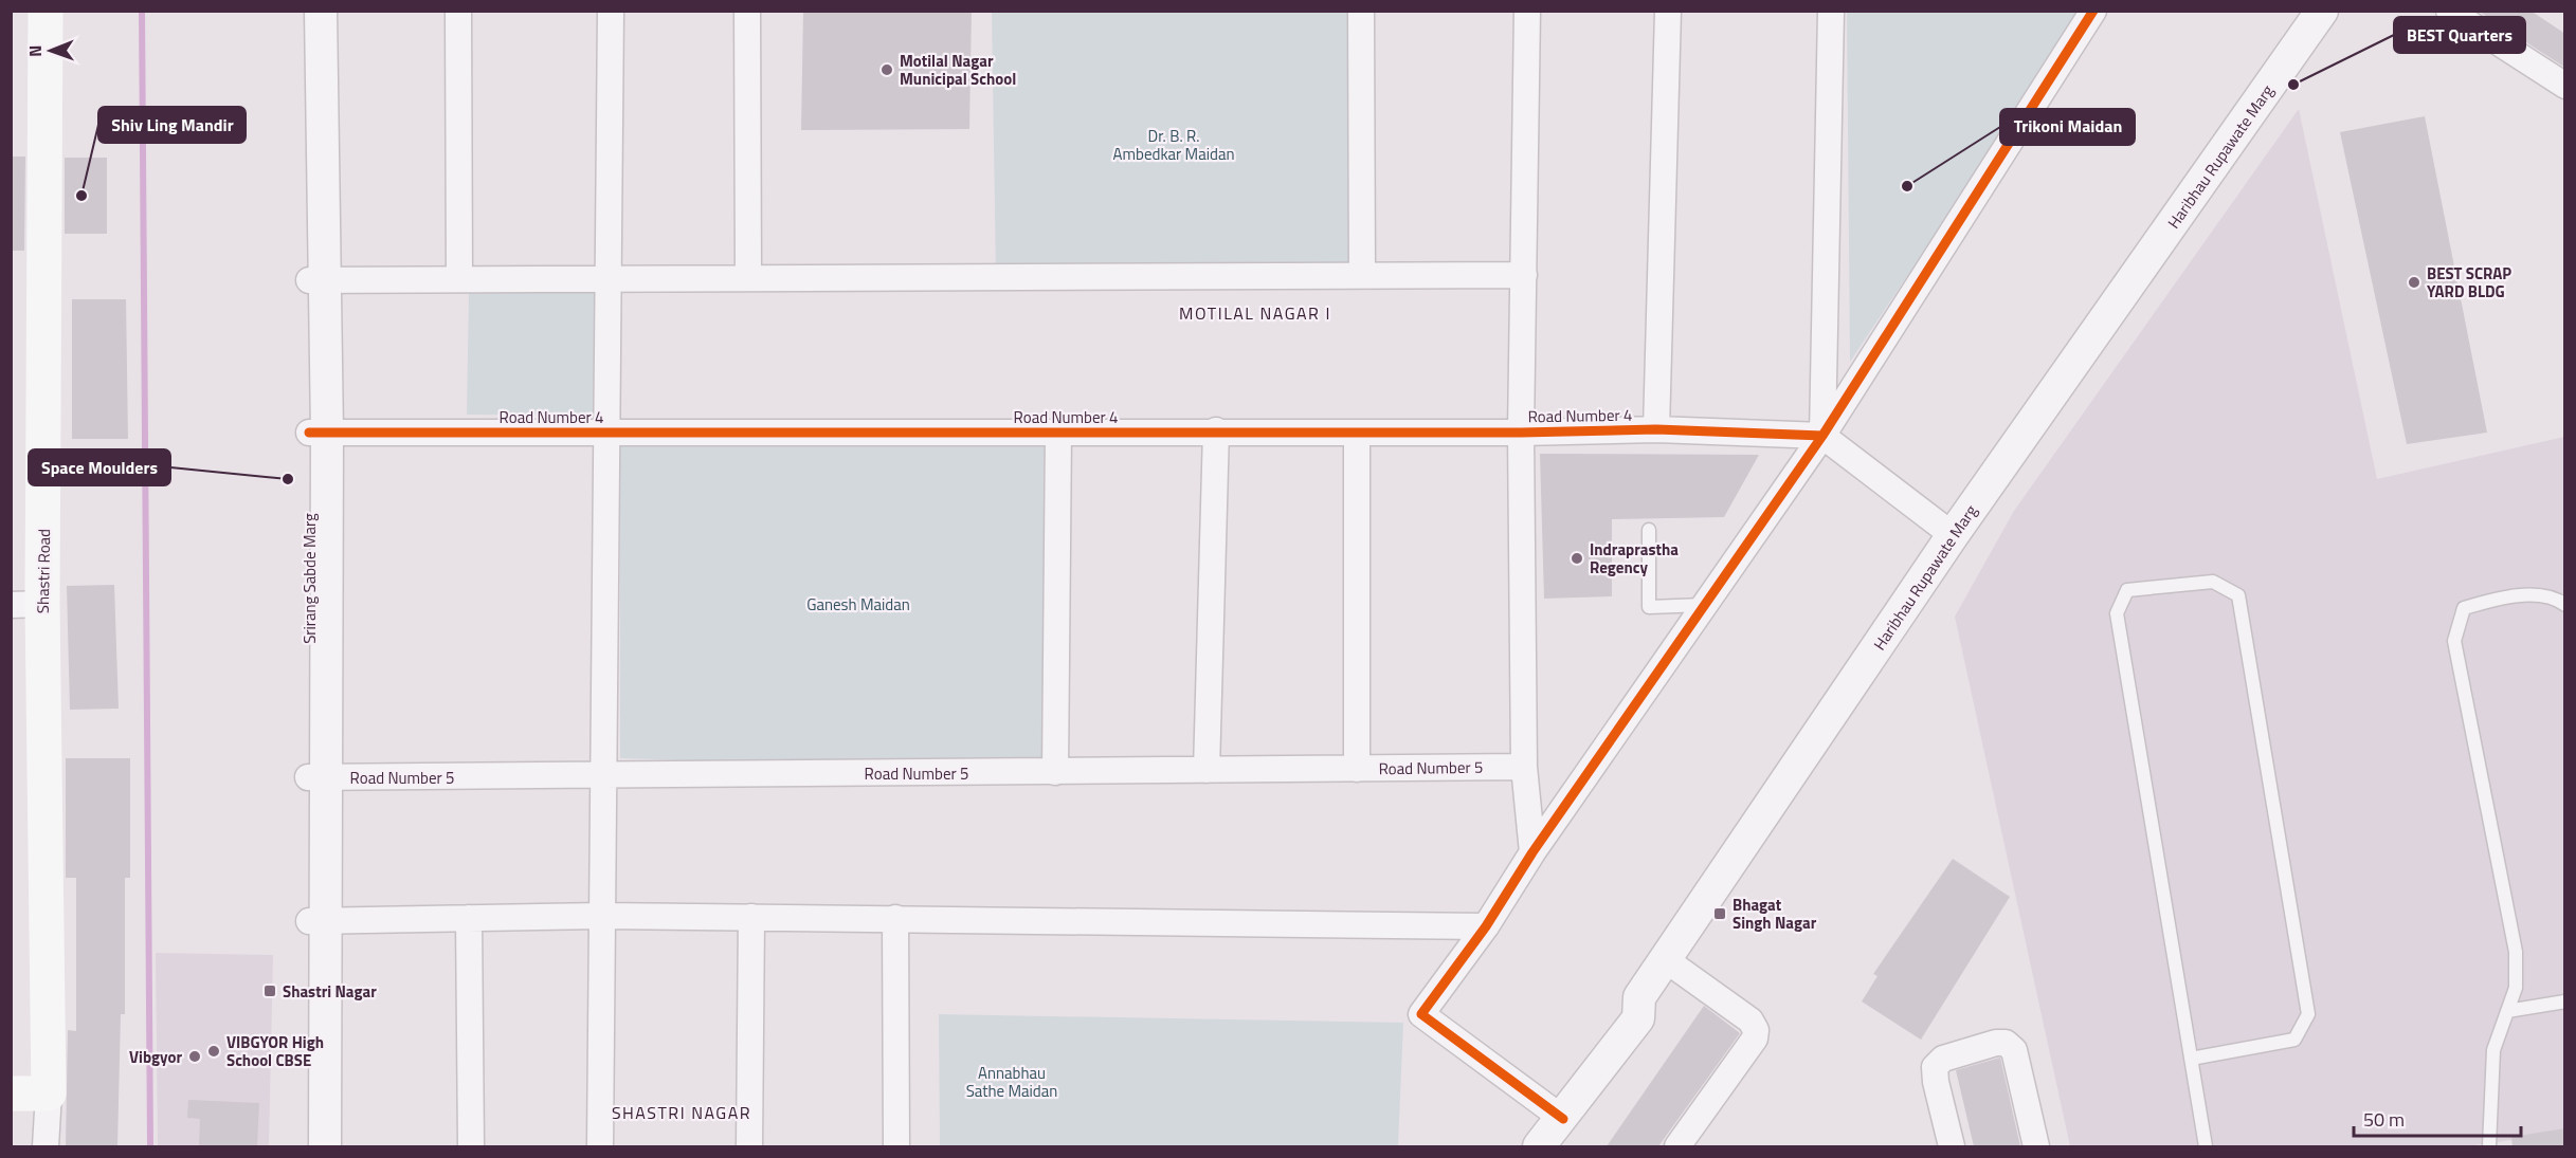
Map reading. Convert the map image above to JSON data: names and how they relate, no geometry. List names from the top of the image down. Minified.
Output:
{"streets":{"main road":["Shastri Road"],"street":["Haribhau Rupawate Marg","Road Number 4","Srirang Sabde Marg","Road Number 5"]},"crossings":[["Road Number 4","Srirang Sabde Marg"],["Srirang Sabde Marg","Road Number 5"]],"districts":["MOTILAL NAGAR I","SHASTRI NAGAR"],"parks":["Dr. B. R. Ambedkar Maidan","Ganesh Maidan","Annabhau Sathe Maidan"],"places":{"other":["Motilal Nagar Municipal School","BEST Quarters","Trikoni Maidan","Shiv Ling Mandir","BEST SCRAP YARD BLDG","Space Moulders","Indraprastha Regency","VIBGYOR High School CBSE","Vibgyor"],"transit":["Bhagat Singh Nagar","Shastri Nagar"]},"scale_bar":"50 m","north":"left"}
